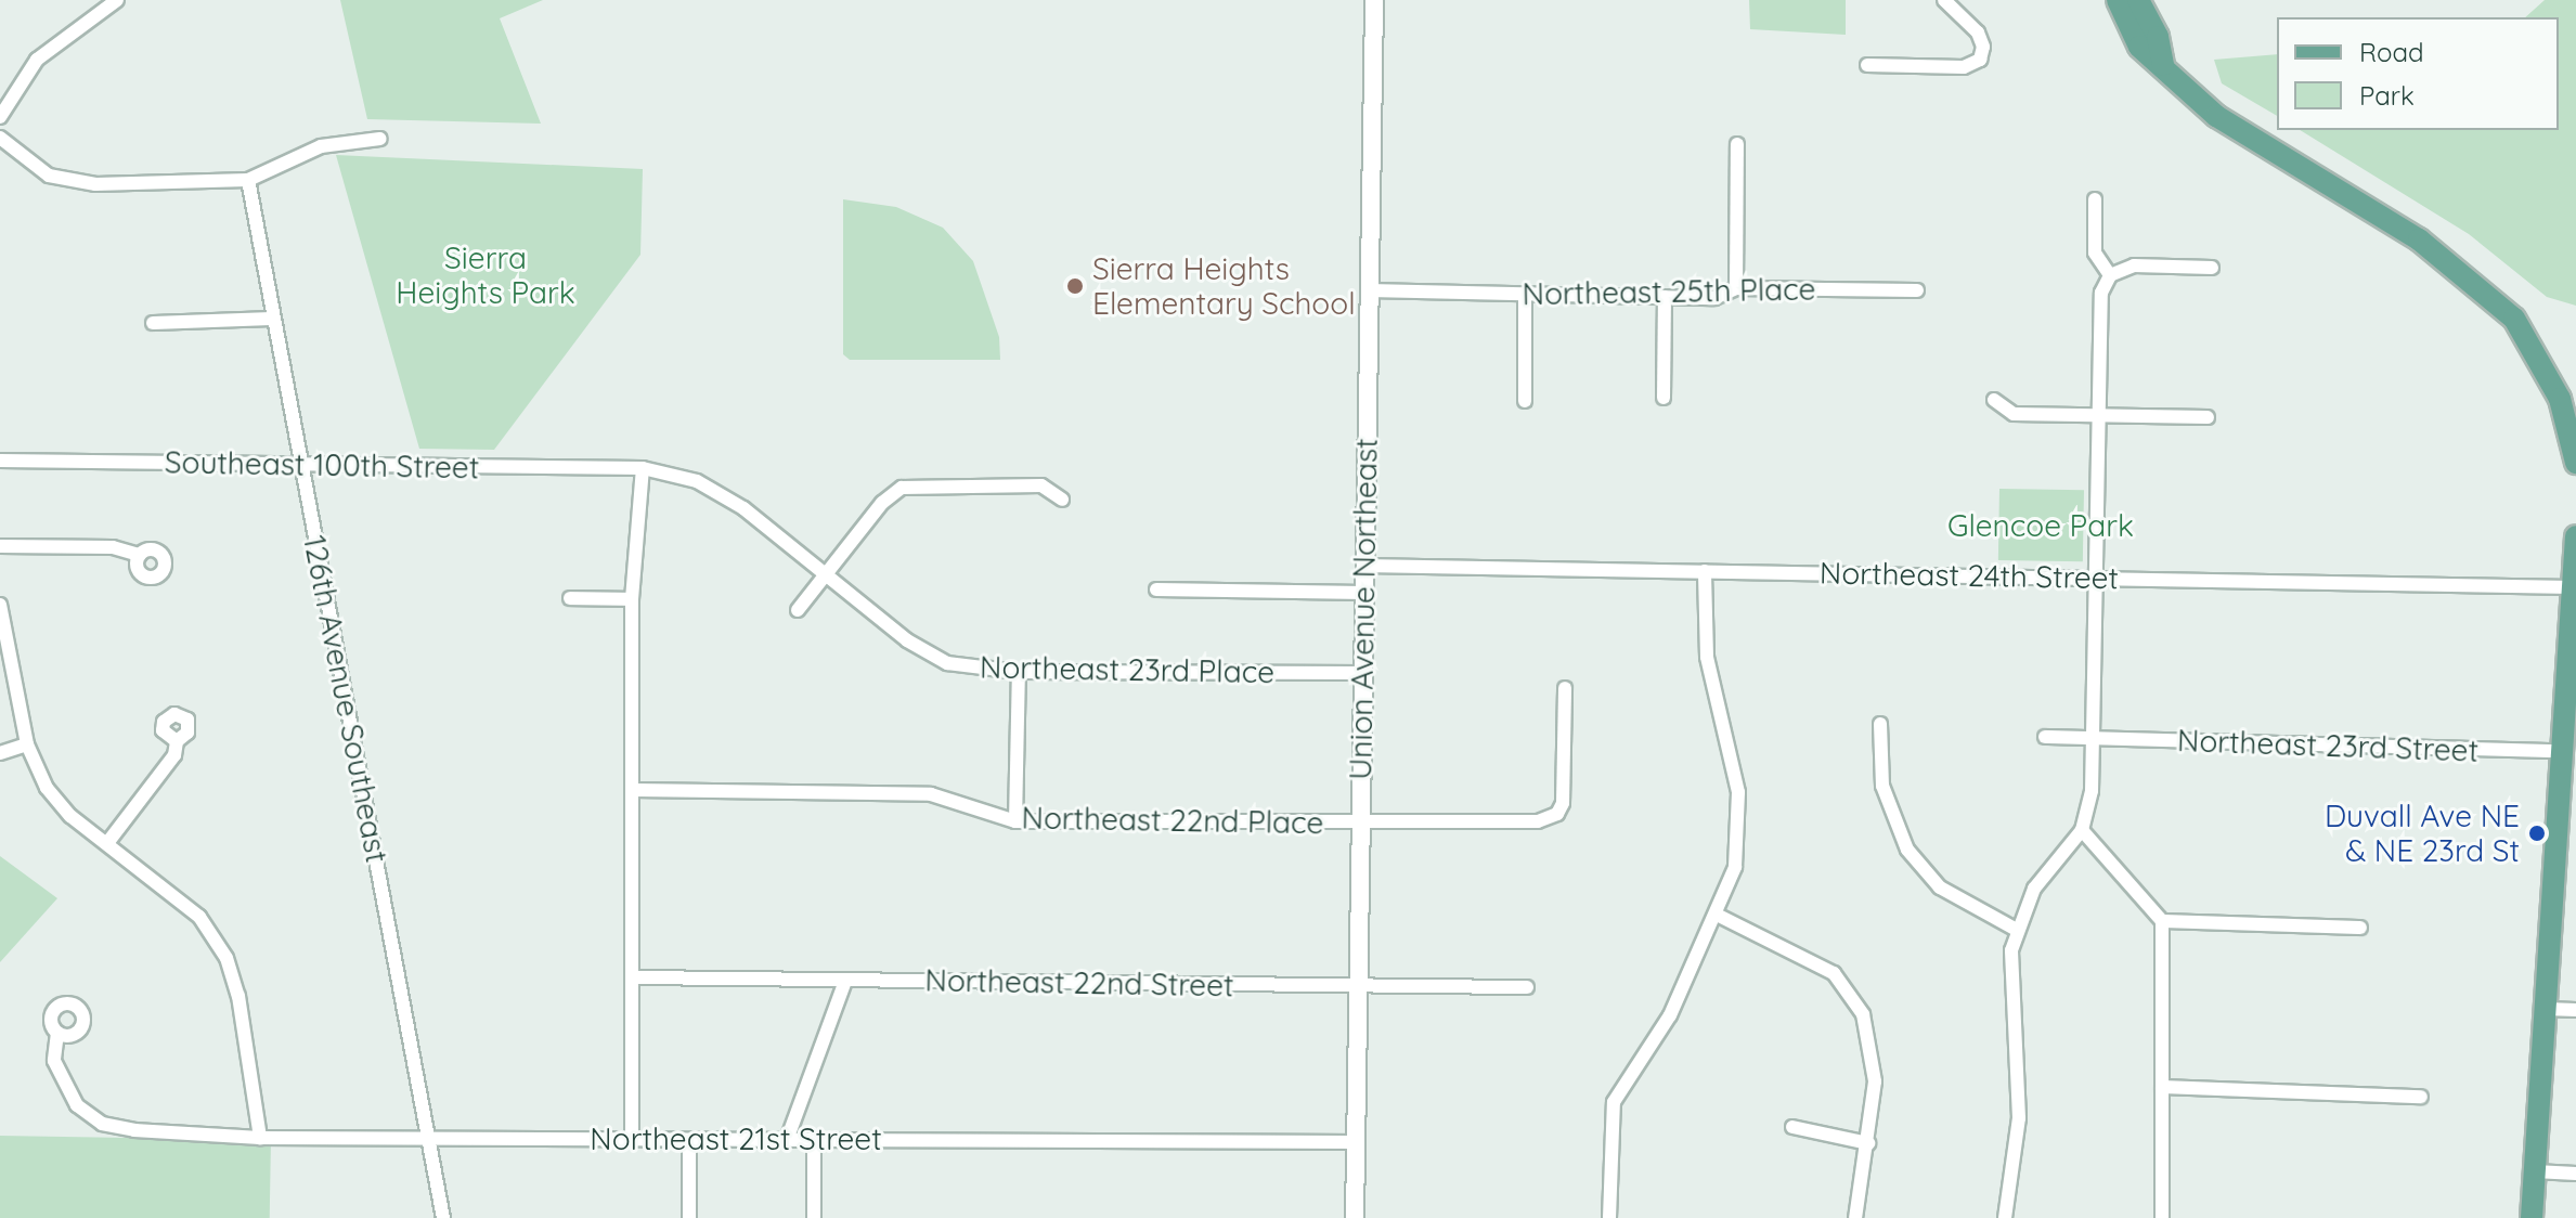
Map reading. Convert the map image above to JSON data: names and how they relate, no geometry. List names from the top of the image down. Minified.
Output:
{"streets":{"street":["Northeast 25th Place","Southeast 100th Street","Northeast 24th Street","Union Avenue Northeast","Northeast 23rd Place","126th Avenue Southeast","Northeast 23rd Street","Northeast 22nd Place","Northeast 22nd Street","Northeast 21st Street"]},"crossings":[["Northeast 25th Place","Union Avenue Northeast"],["Southeast 100th Street","Northeast 23rd Place"],["Southeast 100th Street","126th Avenue Southeast"],["Northeast 24th Street","Union Avenue Northeast"],["Union Avenue Northeast","Northeast 23rd Place"],["Union Avenue Northeast","Northeast 22nd Place"],["Union Avenue Northeast","Northeast 22nd Street"],["Union Avenue Northeast","Northeast 21st Street"],["126th Avenue Southeast","Northeast 21st Street"]],"parks":["Sierra Heights Park","Glencoe Park"],"places":["Sierra Heights Elementary School","Duvall Ave NE & NE 23rd St"],"legend":["Road","Park"]}
